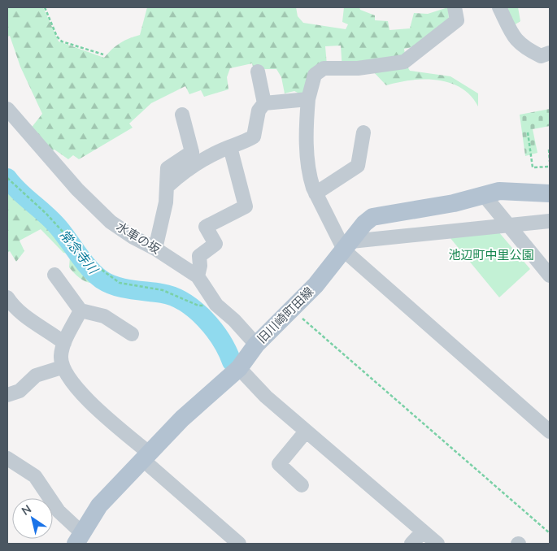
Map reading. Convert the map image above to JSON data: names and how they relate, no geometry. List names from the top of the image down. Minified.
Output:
{"streets":{"main road":["旧川崎町田線"],"street":["水車の坂"]},"crossings":[["水車の坂","旧川崎町田線"]],"water":["常念寺川"],"parks":["池辺町中里公園"],"north":"top left"}
